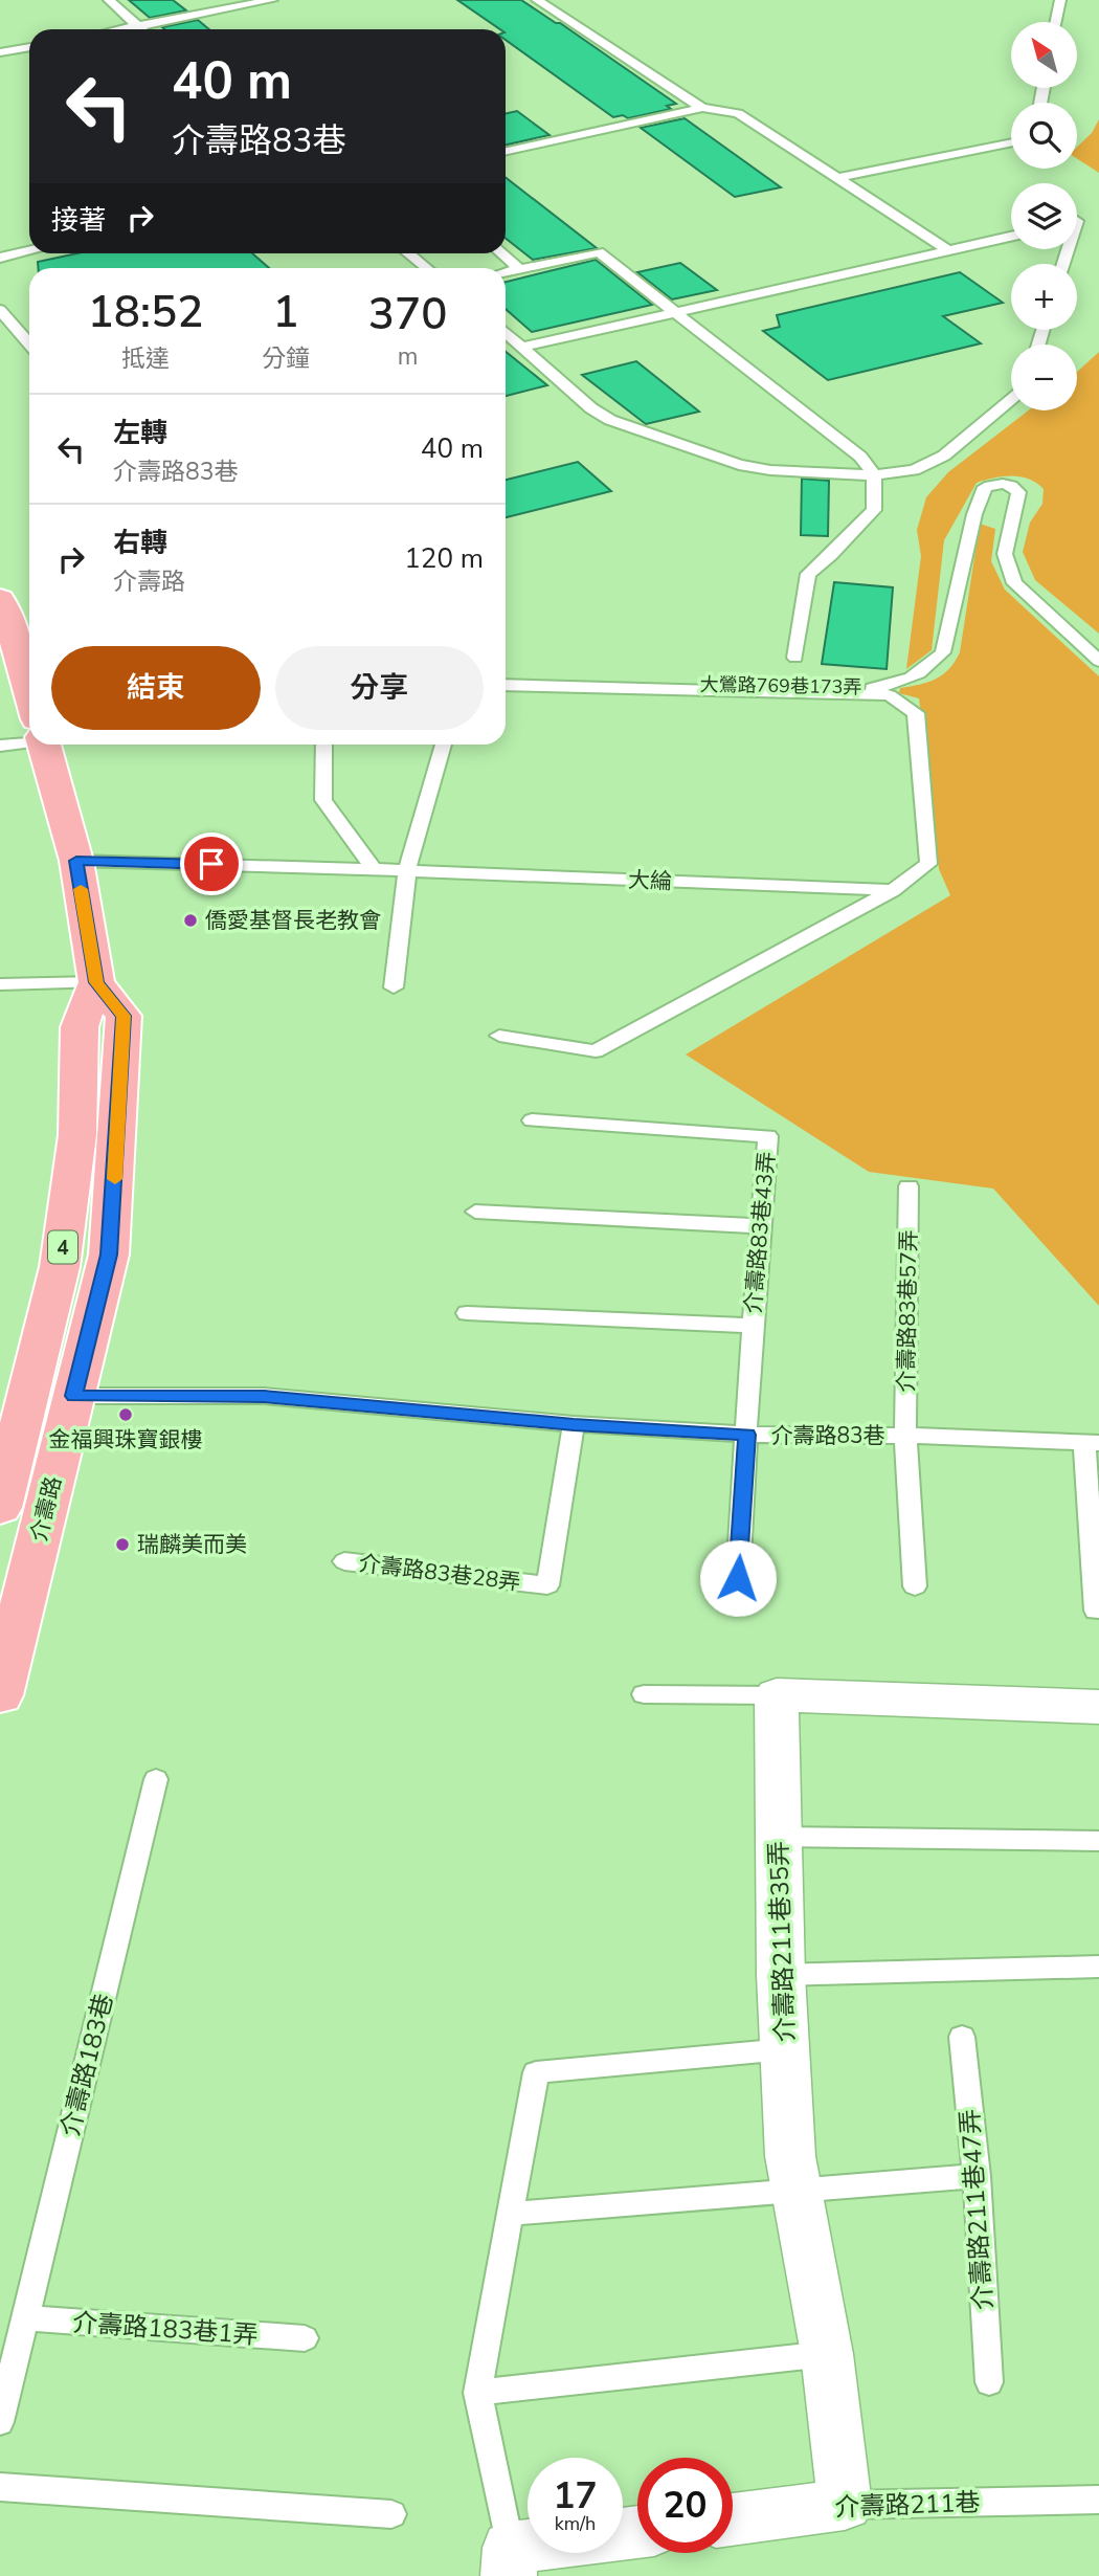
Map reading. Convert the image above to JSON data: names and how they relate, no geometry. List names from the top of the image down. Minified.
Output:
{"streets":{"main road":["4","介壽路"],"street":["介壽路211巷35弄","介壽路211巷"],"lane":["大鶯路769巷173弄","大綸","介壽路83巷43弄","介壽路83巷57弄","介壽路83巷","介壽路83巷28弄","介壽路183巷","介壽路211巷47弄","介壽路183巷1弄"]},"crossings":[["大綸","4"],["大綸","介壽路"],["介壽路83巷43弄","介壽路83巷"],["4","介壽路"],["介壽路83巷57弄","介壽路83巷"],["介壽路83巷","介壽路"],["介壽路83巷","介壽路83巷28弄"],["介壽路211巷35弄","介壽路211巷"],["介壽路183巷","介壽路183巷1弄"]],"places":["僑愛基督長老教會","金福興珠寶銀樓","瑞麟美而美"],"north":"top left","page":{"map_buttons":["+","−"],"turn":["40 m","介壽路83巷"],"then":"接著","eta":["18:52","抵達","1","分鐘","370","m"],"list":[{"name":"左轉","note":"介壽路83巷","value":"40 m"},{"name":"右轉","note":"介壽路","value":"120 m"}],"buttons":["結束","分享"],"speed":"17 km/h","limit":"20"}}
